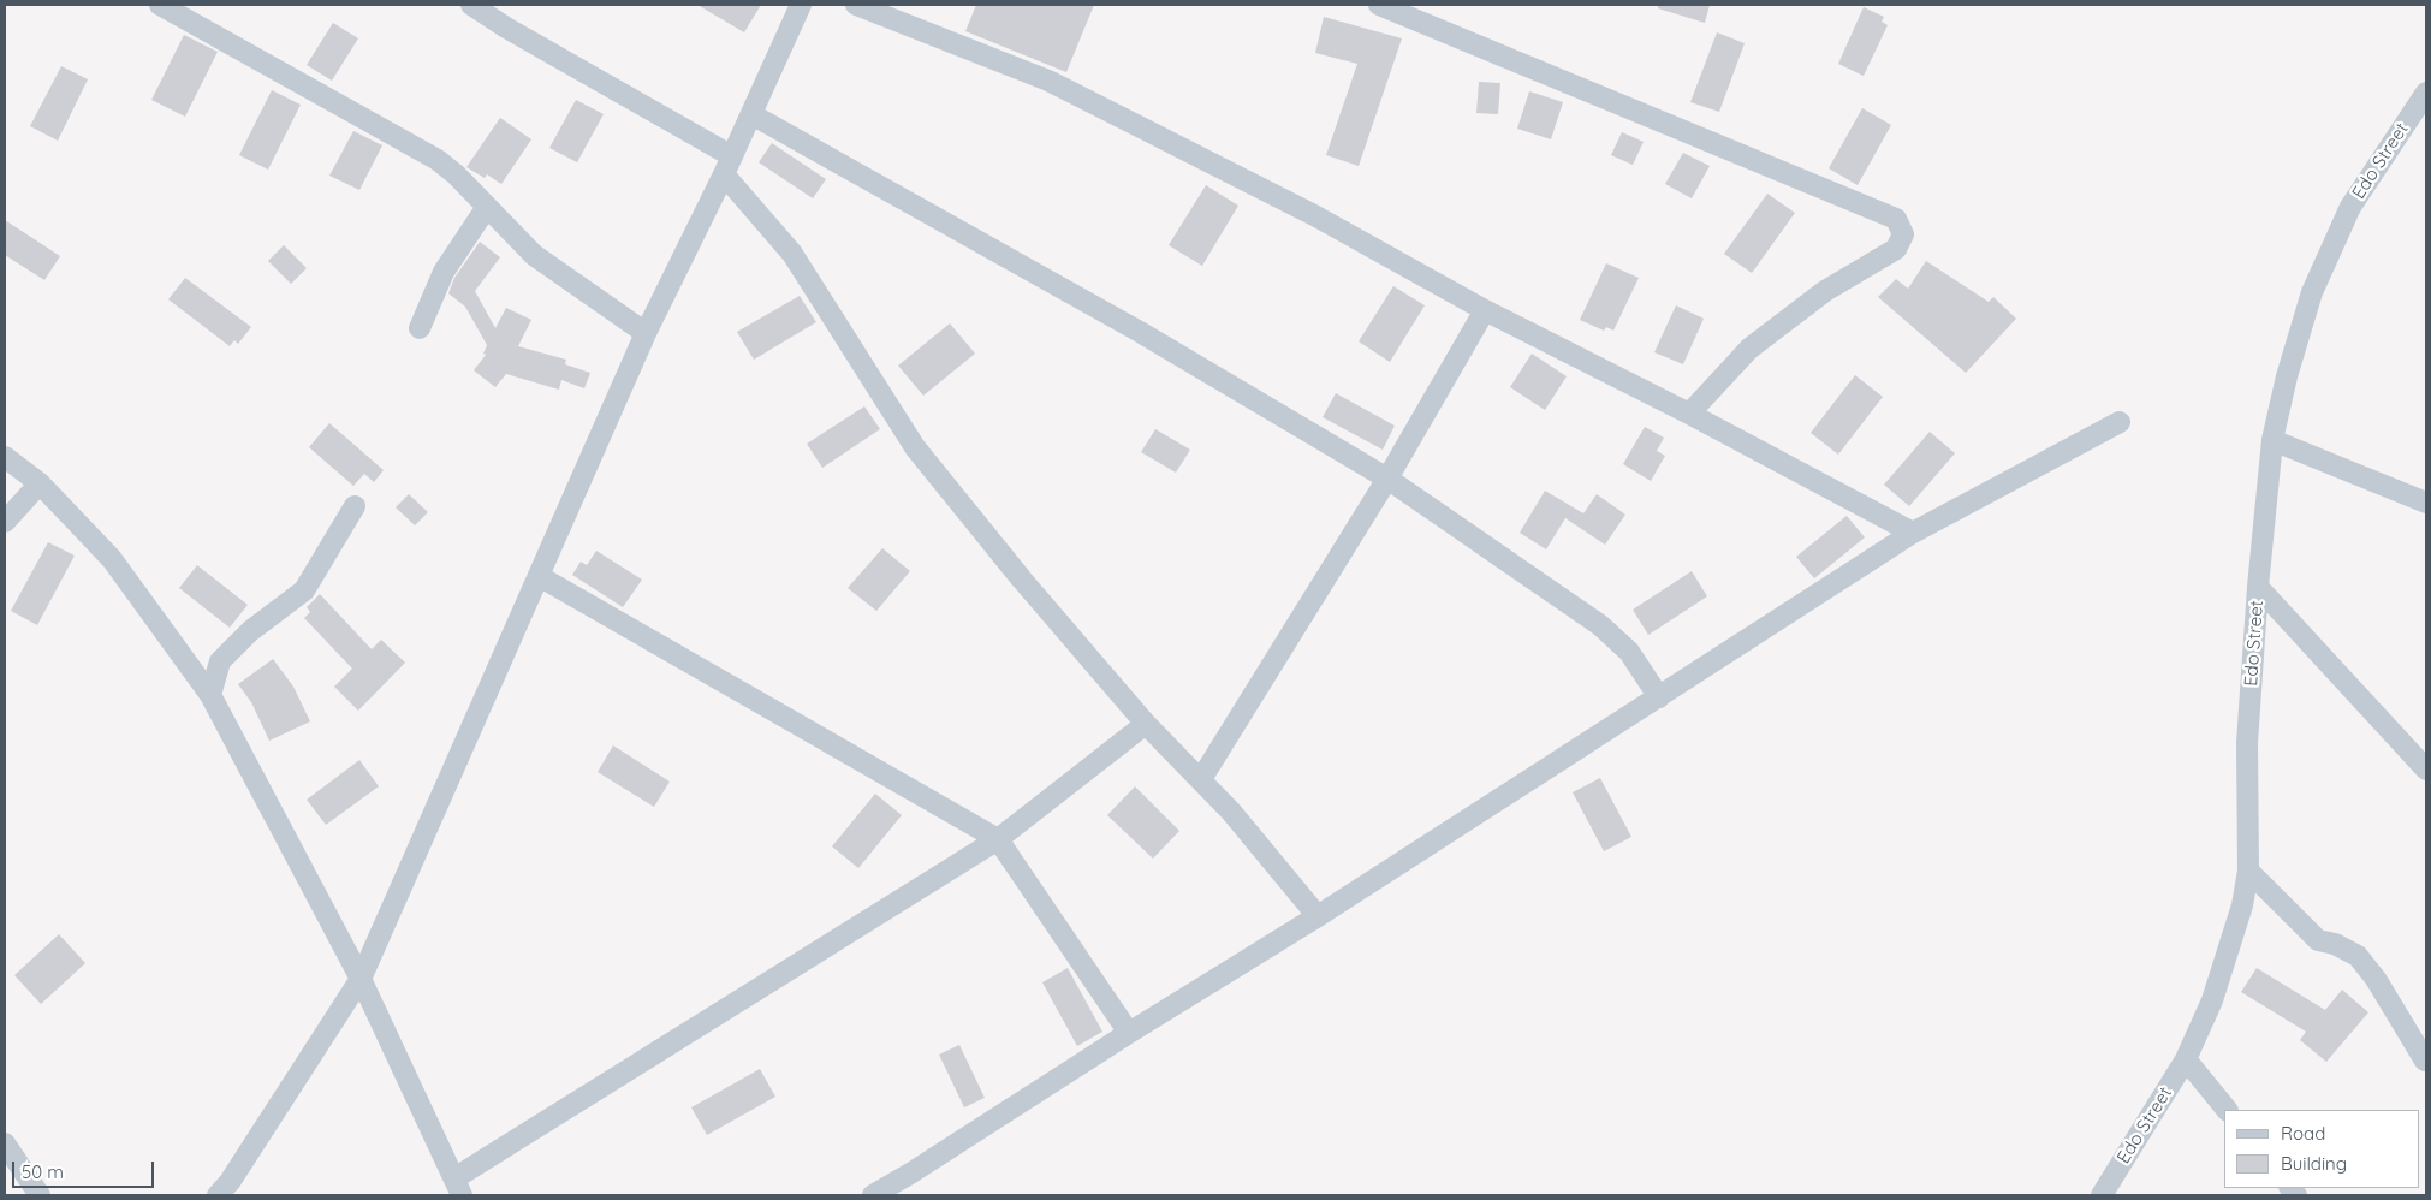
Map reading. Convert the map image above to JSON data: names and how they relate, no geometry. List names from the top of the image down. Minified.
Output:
{"streets":{"street":["Edo Street"]},"legend":["Road","Building"],"scale_bar":"50 m"}
